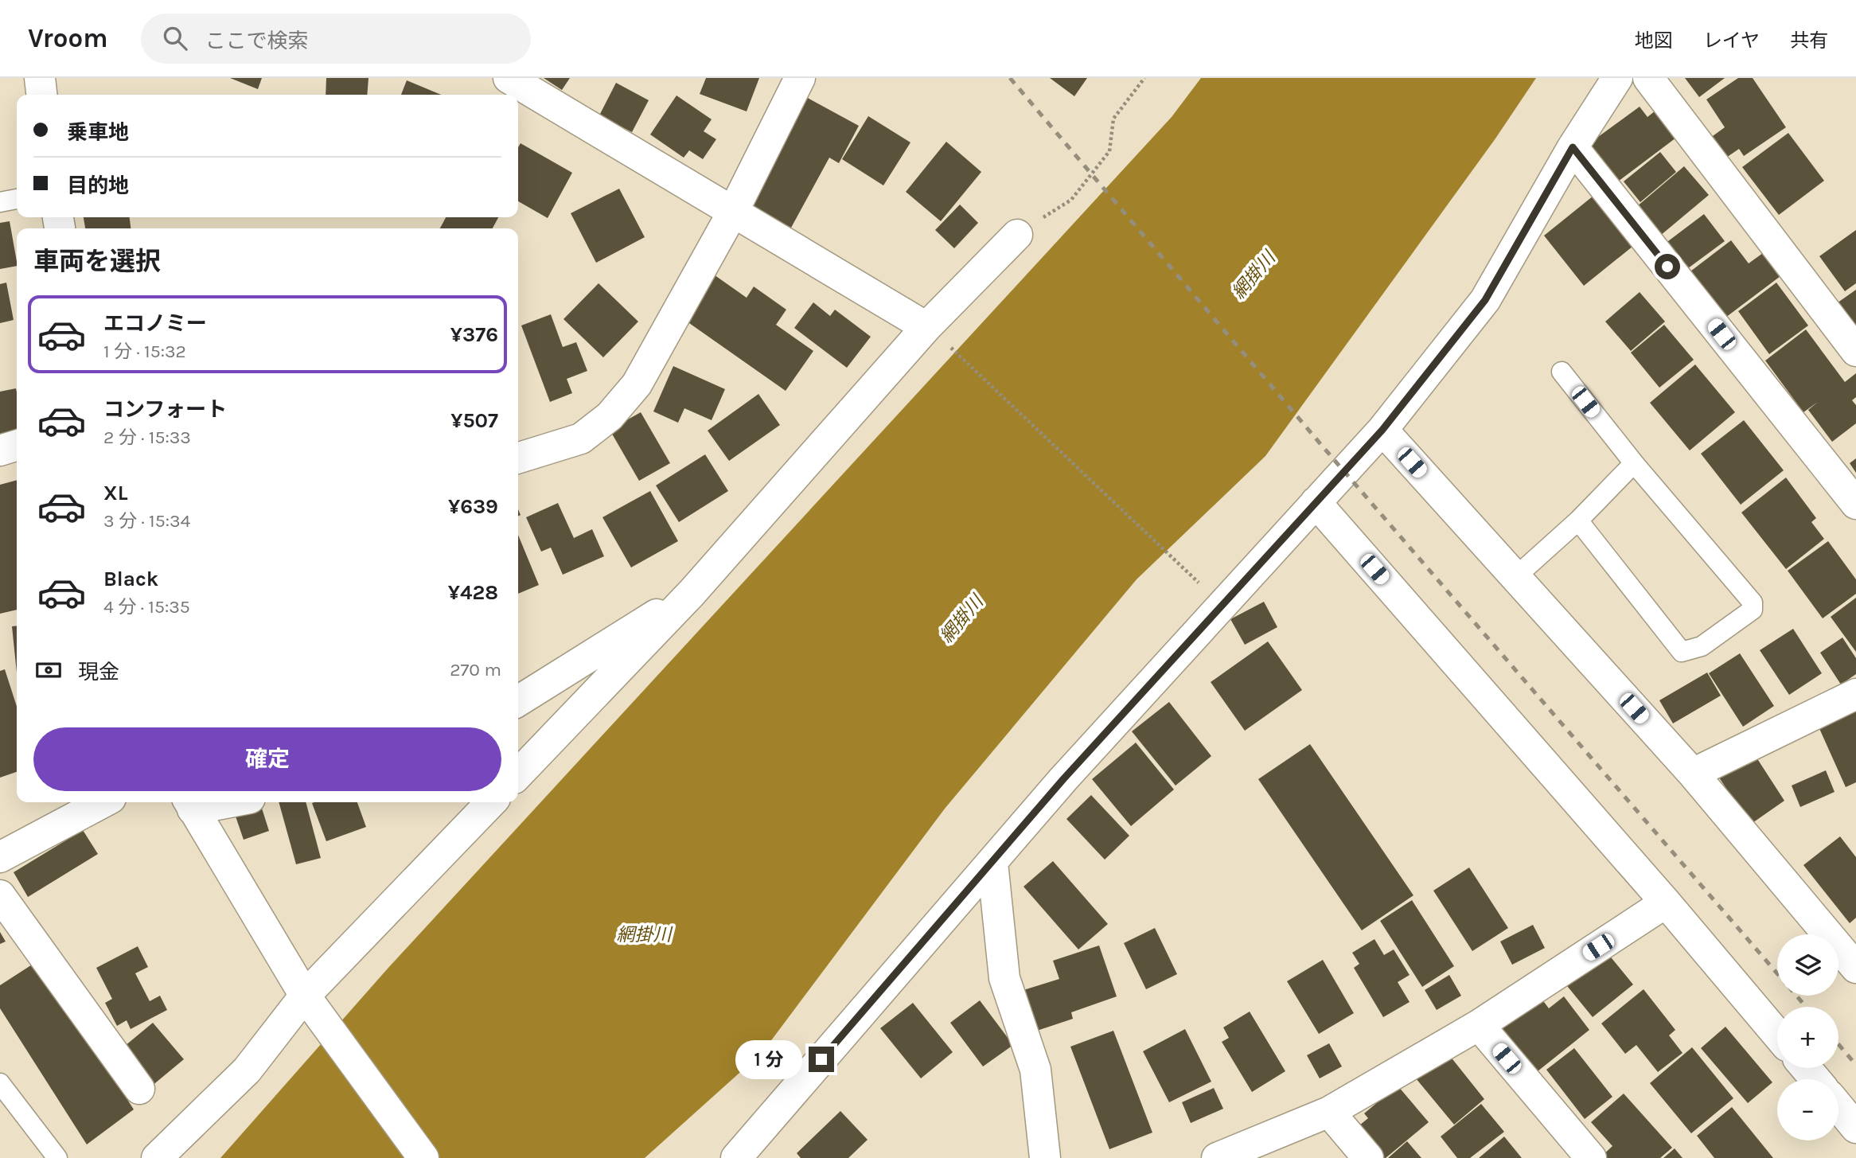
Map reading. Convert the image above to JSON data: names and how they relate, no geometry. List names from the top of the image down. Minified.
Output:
{"water":["網掛川"],"page":{"header":"Vroom","search":"ここで検索","nav":["地図","レイヤ","共有"],"banner":["乗車地","目的地"],"heading":"車両を選択","list":[{"name":"エコノミー","note":"1 分 · 15:32","value":"¥376"},{"name":"コンフォート","note":"2 分 · 15:33","value":"¥507"},{"name":"XL","note":"3 分 · 15:34","value":"¥639"},{"name":"Black","note":"4 分 · 15:35","value":"¥428"}],"pay":["現金","270 m"],"buttons":"確定","map_buttons":["+","−"],"bubble":"1 分"}}
